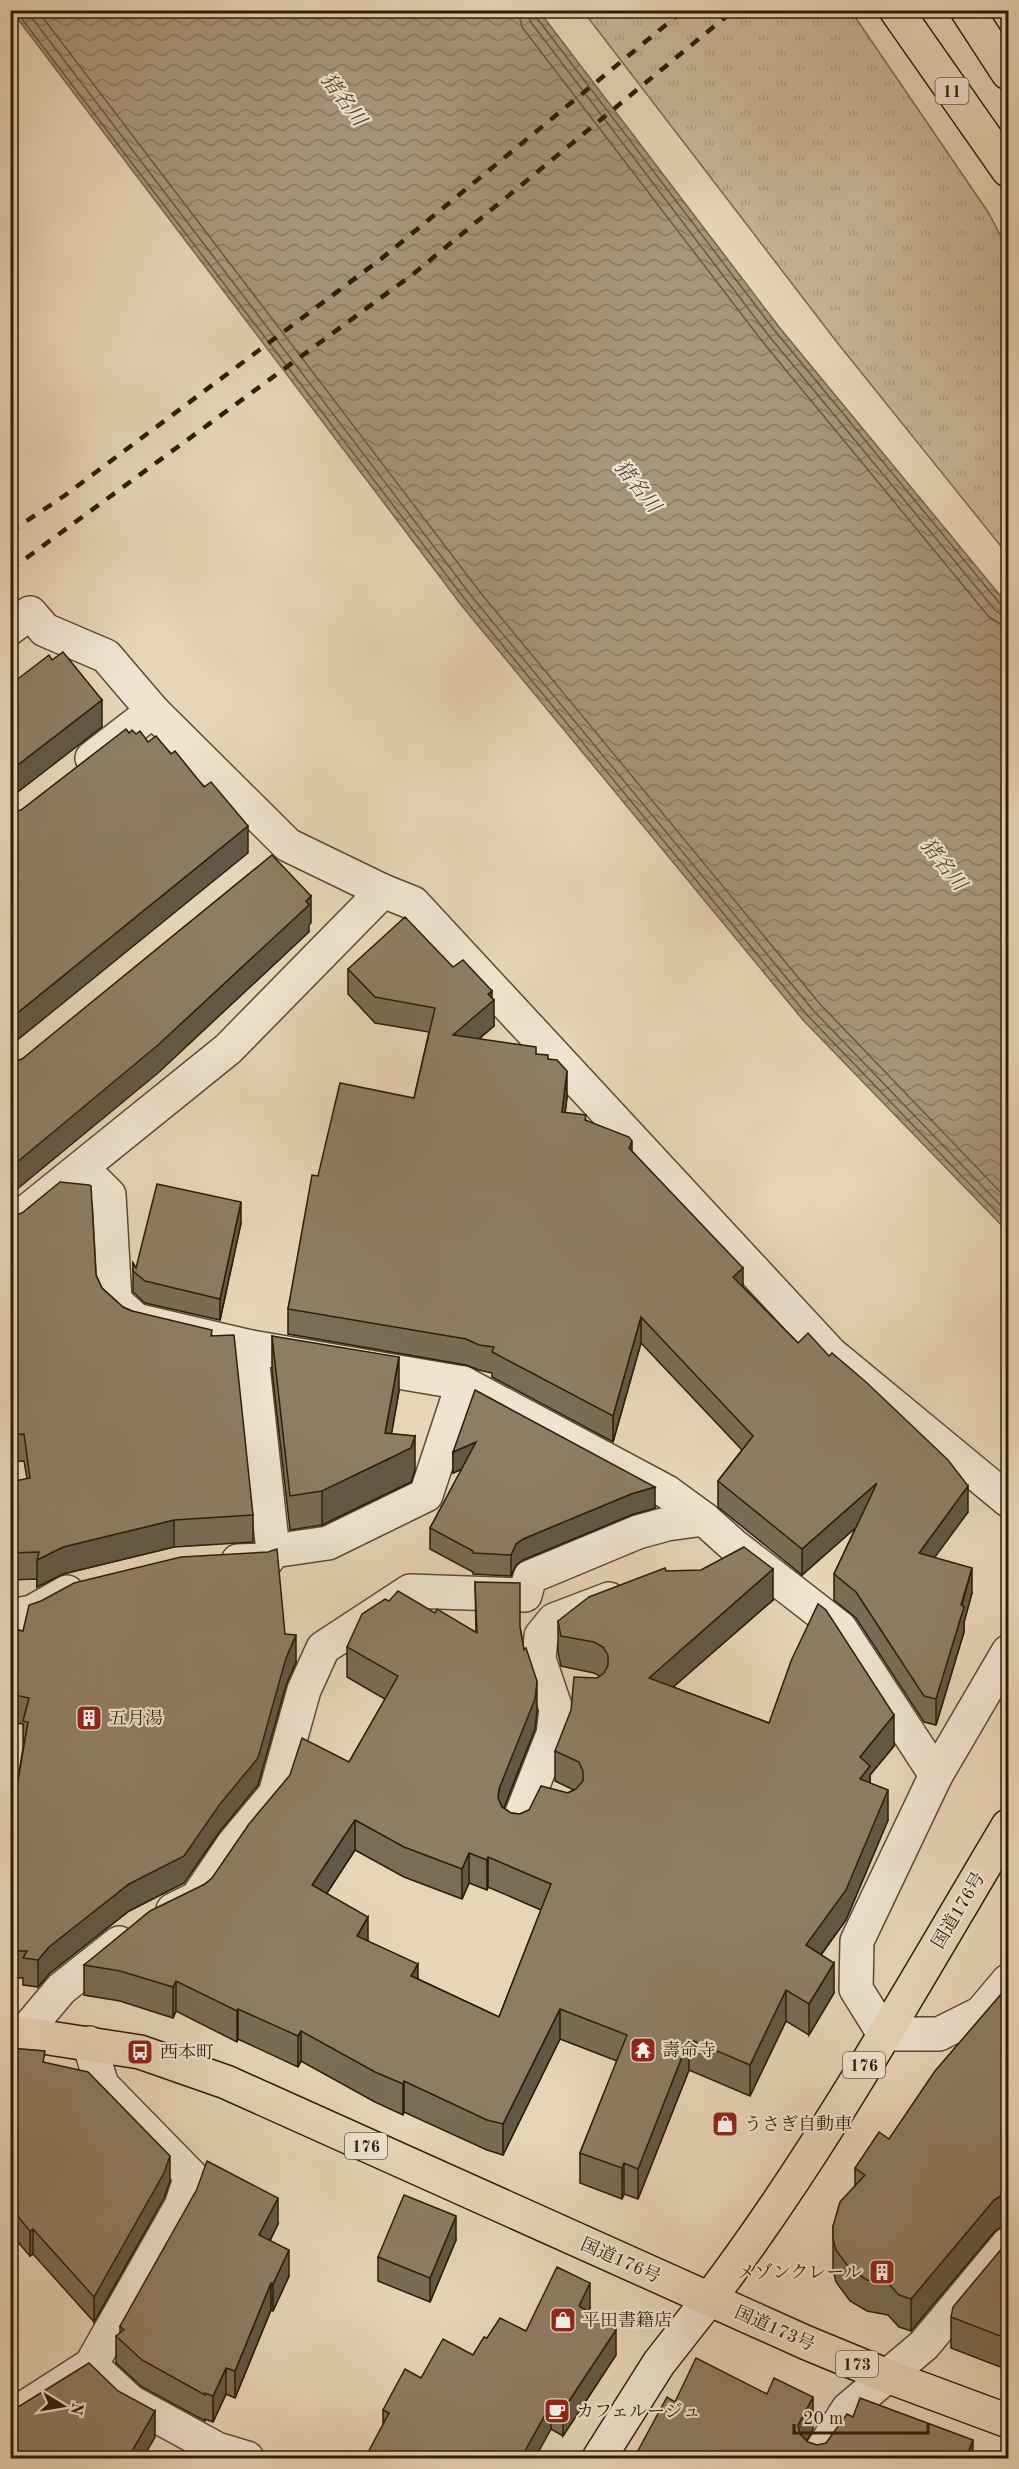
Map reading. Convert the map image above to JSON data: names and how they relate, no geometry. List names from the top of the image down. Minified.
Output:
{"streets":{"highway":["11","国道176号","176","国道173号","173"]},"crossings":[["国道176号","国道173号"]],"water":["猪名川"],"places":{"building":["五月湯","メゾンクレール"],"temple":["壽命寺"],"bus stop":["西本町"],"shop":["うさぎ自動車","平田書籍店"],"cafe":["カフェルージュ"]},"scale_bar":"20 m","north":"right"}
